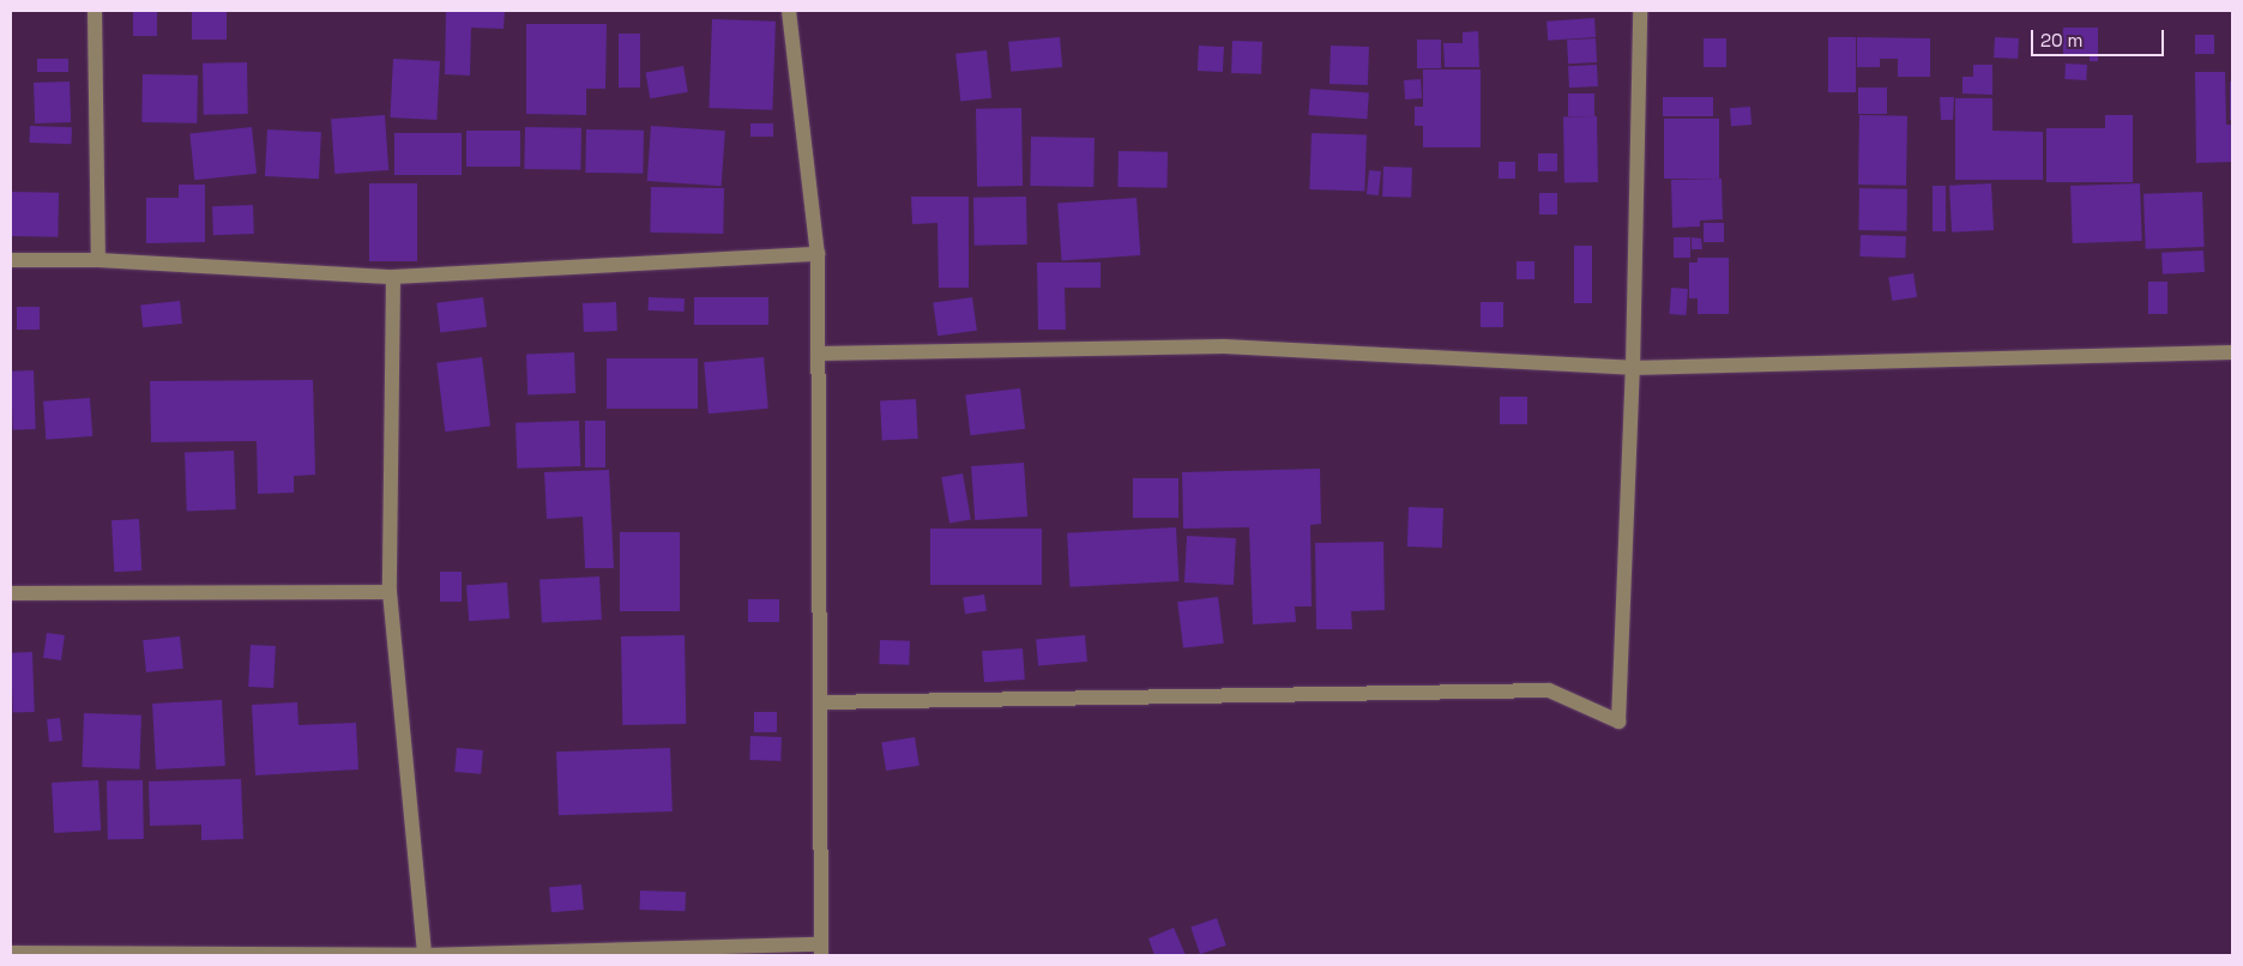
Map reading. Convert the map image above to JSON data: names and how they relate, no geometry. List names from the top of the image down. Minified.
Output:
{"scale_bar":"20 m"}
